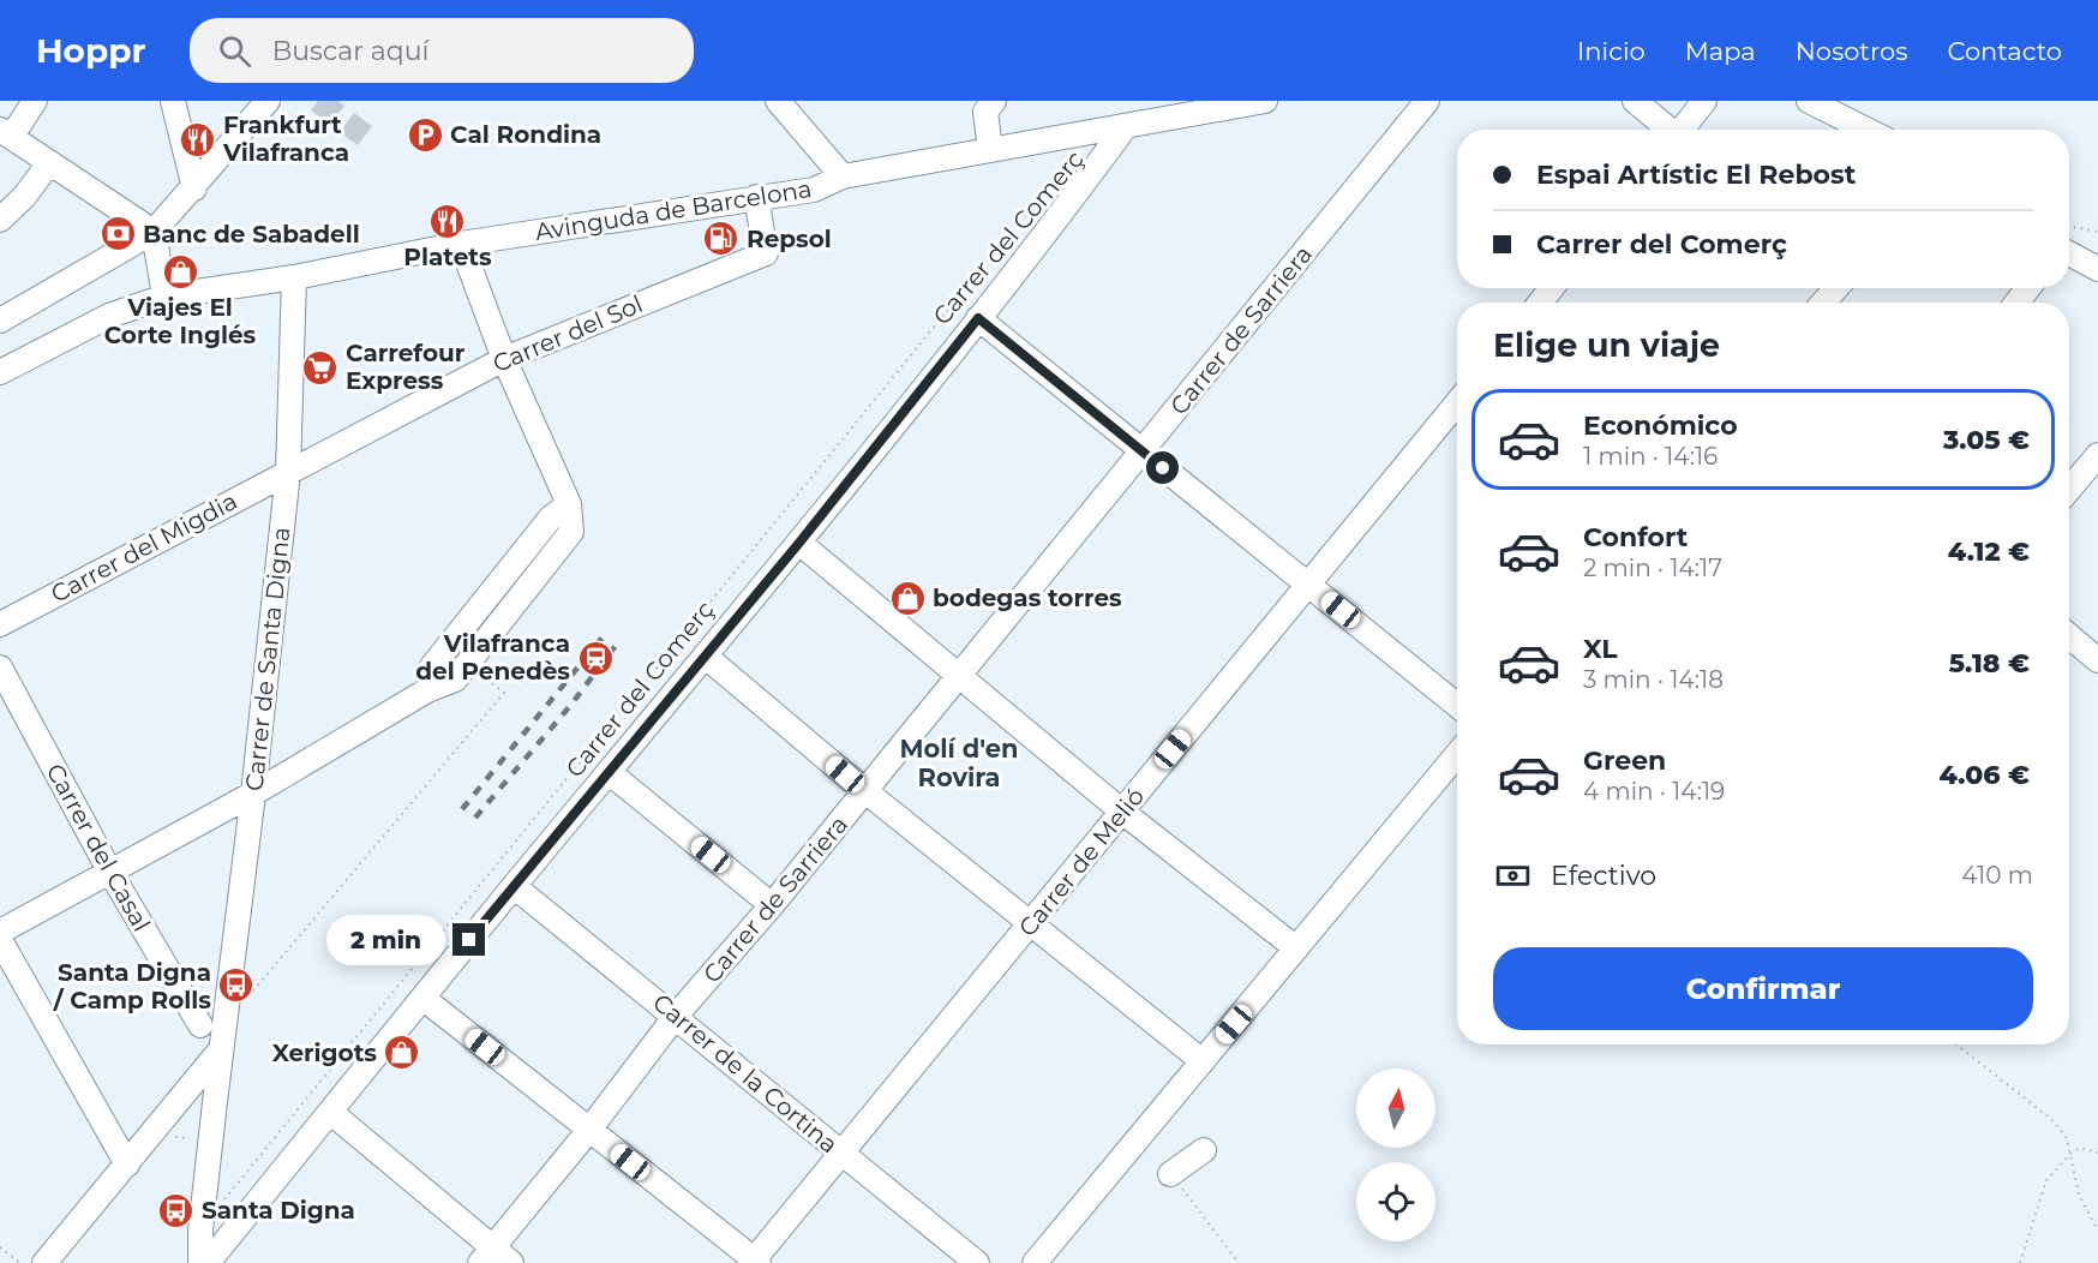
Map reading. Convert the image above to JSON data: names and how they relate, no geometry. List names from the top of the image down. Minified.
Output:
{"streets":{"street":["Avinguda de Barcelona","Carrer del Comerç","Carrer de Sarriera","Carrer del Sol","Carrer del Migdia","Carrer de Santa Digna","Carrer del Casal","Carrer de Melió","Carrer de la Cortina"]},"crossings":[["Avinguda de Barcelona","Carrer del Comerç"],["Avinguda de Barcelona","Carrer del Sol"],["Avinguda de Barcelona","Carrer de Santa Digna"],["Carrer del Comerç","Carrer de la Cortina"],["Carrer de Sarriera","Carrer de la Cortina"],["Carrer del Sol","Carrer del Migdia"],["Carrer del Sol","Carrer de Santa Digna"],["Carrer del Migdia","Carrer de Santa Digna"],["Carrer de Melió","Carrer de la Cortina"]],"districts":["Molí d'en Rovira"],"places":{"parking":["Cal Rondina"],"restaurant":["Frankfurt Vilafranca","Platets"],"bank":["Banc de Sabadell"],"fuel station":["Repsol"],"shop":["Viajes El Corte Inglés","bodegas torres","Xerigots"],"supermarket":["Carrefour Express"],"station":["Vilafranca del Penedès"],"bus stop":["Santa Digna / Camp Rolls","Santa Digna"]},"north":"top","page":{"header":"Hoppr","search":"Buscar aquí","nav":["Inicio","Mapa","Nosotros","Contacto"],"banner":["Espai Artístic El Rebost","Carrer del Comerç"],"heading":"Elige un viaje","list":[{"name":"Económico","note":"1 min · 14:16","value":"3.05 €"},{"name":"Confort","note":"2 min · 14:17","value":"4.12 €"},{"name":"XL","note":"3 min · 14:18","value":"5.18 €"},{"name":"Green","note":"4 min · 14:19","value":"4.06 €"}],"pay":["Efectivo","410 m"],"bubble":"2 min","buttons":"Confirmar"}}
